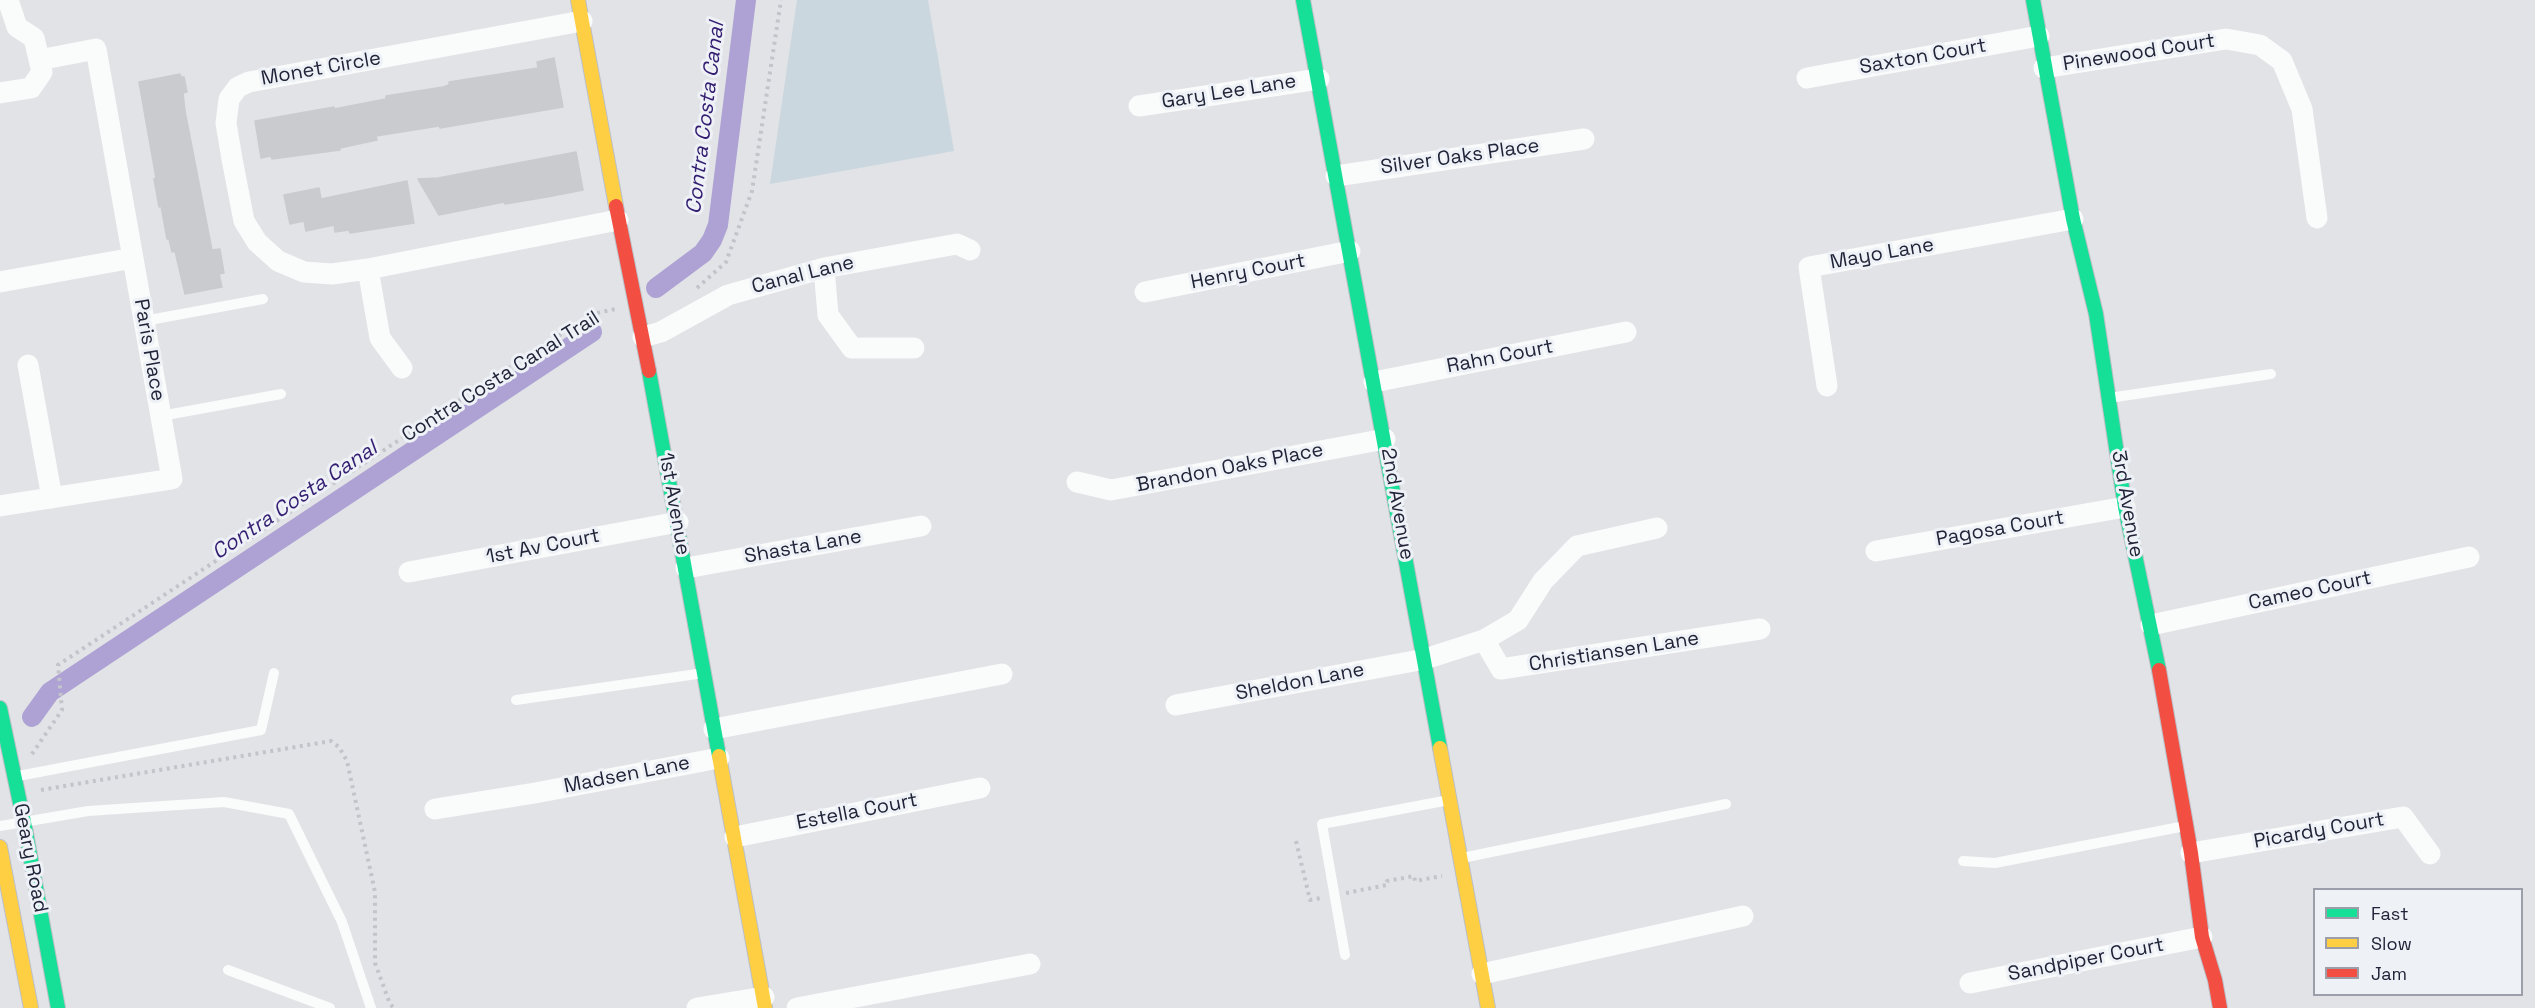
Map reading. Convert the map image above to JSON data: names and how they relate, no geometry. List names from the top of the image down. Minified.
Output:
{"streets":{"street":["Pinewood Court","Saxton Court","Monet Circle","Gary Lee Lane","Silver Oaks Place","Mayo Lane","Henry Court","Canal Lane","Paris Place","Rahn Court","Brandon Oaks Place","1st Avenue","2nd Avenue","3rd Avenue","Pagosa Court","1st Av Court","Shasta Lane","Cameo Court","Christiansen Lane","Sheldon Lane","Madsen Lane","Estella Court","Picardy Court","Geary Road","Sandpiper Court"],"path":["Contra Costa Canal Trail"]},"crossings":[["Pinewood Court","3rd Avenue"],["Saxton Court","3rd Avenue"],["Monet Circle","1st Avenue"],["Gary Lee Lane","2nd Avenue"],["Silver Oaks Place","2nd Avenue"],["Mayo Lane","3rd Avenue"],["Henry Court","2nd Avenue"],["Canal Lane","1st Avenue"],["Rahn Court","2nd Avenue"],["Contra Costa Canal Trail","1st Avenue"],["Brandon Oaks Place","2nd Avenue"],["1st Avenue","1st Av Court"],["1st Avenue","Shasta Lane"],["1st Avenue","Madsen Lane"],["1st Avenue","Estella Court"],["2nd Avenue","Sheldon Lane"],["3rd Avenue","Pagosa Court"],["3rd Avenue","Cameo Court"],["3rd Avenue","Picardy Court"],["3rd Avenue","Sandpiper Court"],["Christiansen Lane","Sheldon Lane"]],"water":["Contra Costa Canal"],"legend":["Fast","Slow","Jam"]}
